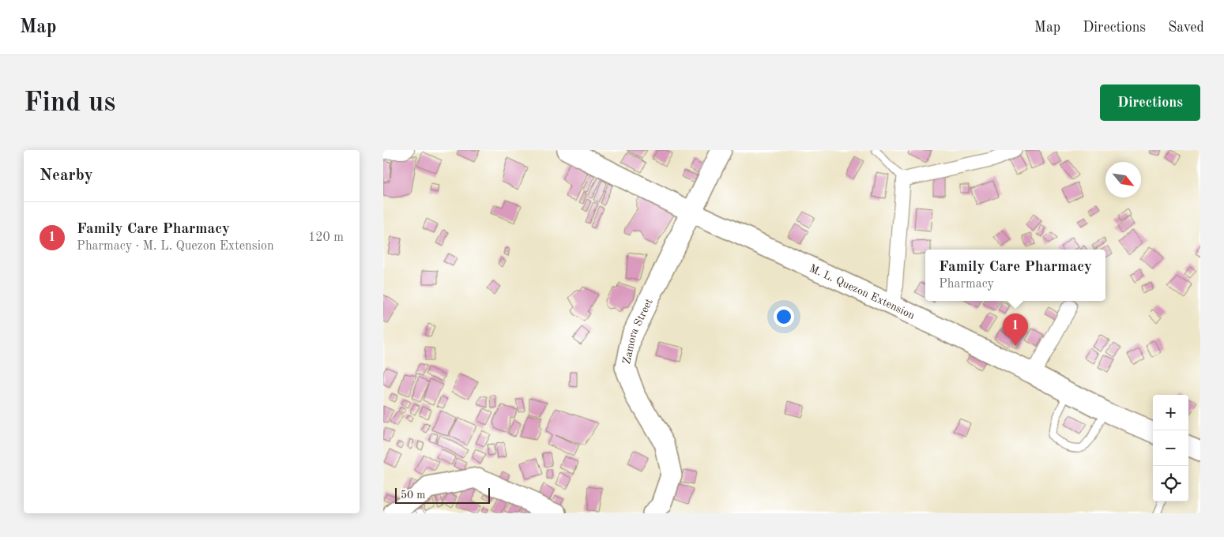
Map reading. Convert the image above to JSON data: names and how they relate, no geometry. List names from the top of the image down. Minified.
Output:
{"streets":{"street":["M. L. Quezon Extension","Zamora Street"]},"crossings":[["M. L. Quezon Extension","Zamora Street"]],"scale_bar":"50 m","north":"bottom right","page":{"header":"Map","nav":["Map","Directions","Saved"],"buttons":"Directions","title":"Find us","heading":"Nearby","list":[{"mark":"1","name":"Family Care Pharmacy","note":"Pharmacy · M. L. Quezon Extension","value":"120 m"}],"popup":["Family Care Pharmacy","Pharmacy"],"pins":"1","map_buttons":["+","−"],"scale":"50 m"}}
